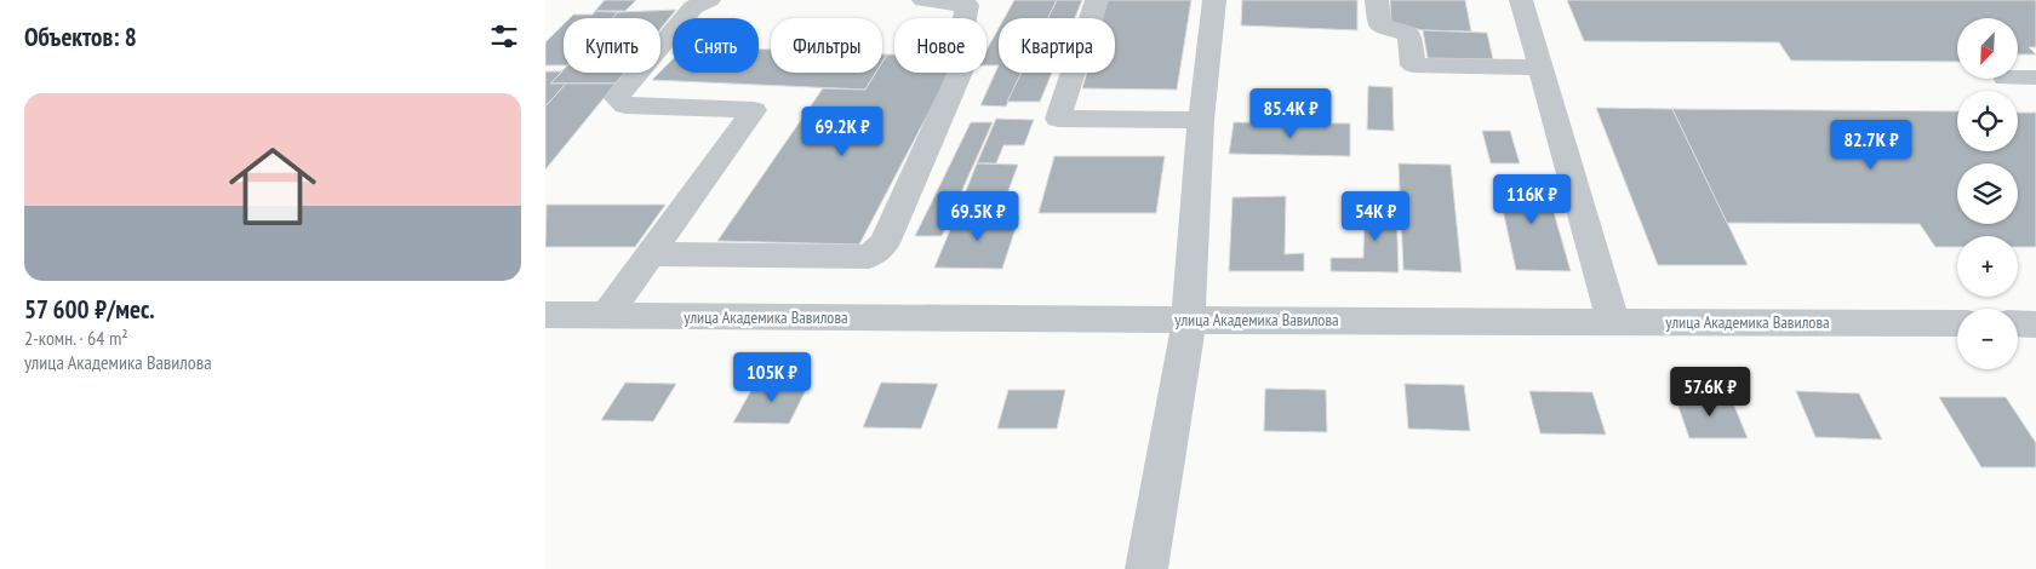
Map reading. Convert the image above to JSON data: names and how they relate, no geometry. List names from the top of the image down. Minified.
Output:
{"streets":{"street":["улица Академика Вавилова"]},"north":"bottom left","page":{"heading":"Объектов: 8","map_buttons":["+","−"],"chip":["Купить","Снять","Фильтры","Новое","Квартира"],"list":[{"name":"57 600 ₽/мес.","note":"2-комн. · 64 m² · улица Академика Вавилова"}],"price":["85.4K ₽","69.2K ₽","82.7K ₽","116K ₽","69.5K ₽","54K ₽","105K ₽","57.6K ₽"]}}
